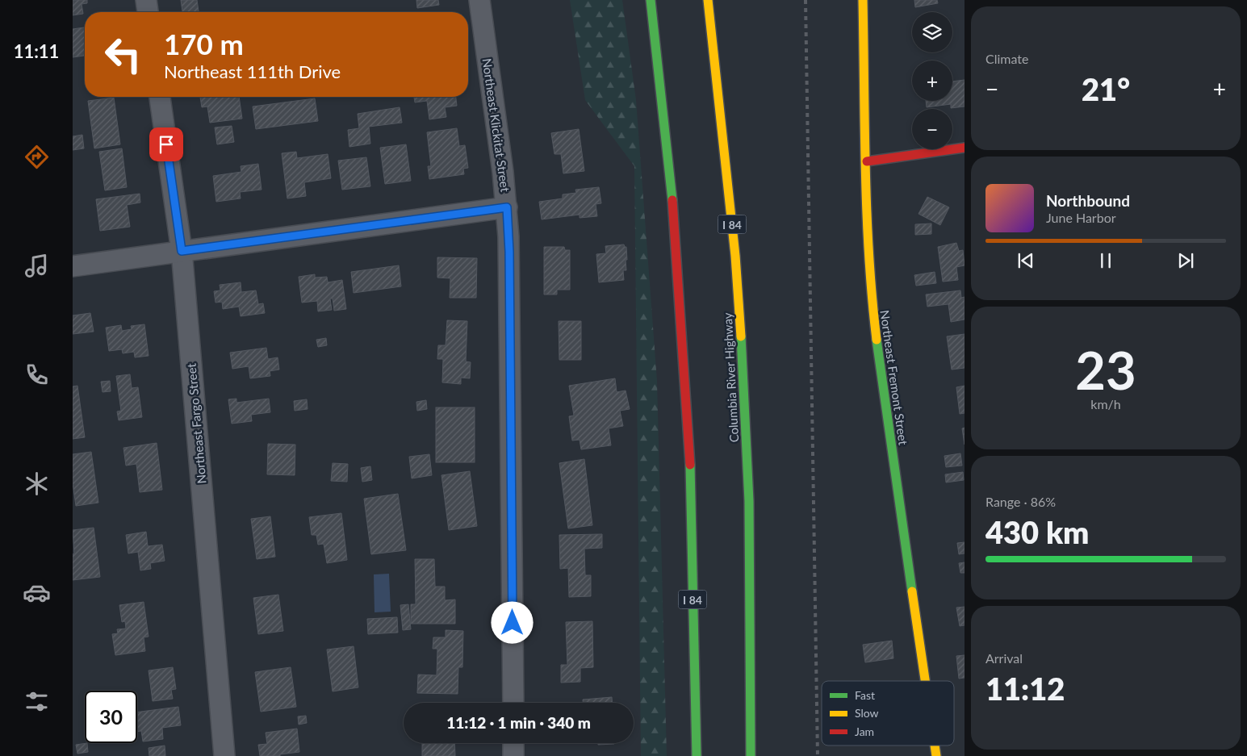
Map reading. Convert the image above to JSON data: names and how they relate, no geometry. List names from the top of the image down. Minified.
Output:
{"streets":{"main road":["I 84","Columbia River Highway","Northeast Fremont Street"],"street":["Northeast Klickitat Street","Northeast Fargo Street"]},"legend":["Fast","Slow","Jam"],"page":{"tabs":"11:11","tile":["Climate",["23","km/h"],["Range · 86%","430 km"],["Arrival","11:12"]],"map_buttons":["+","−"],"turn":["170 m","Northeast 111th Drive"],"heat":["−","21°","+"],"song":["Northbound","June Harbor"],"limit":"30","trip":"11:12 · 1 min · 340 m"}}
